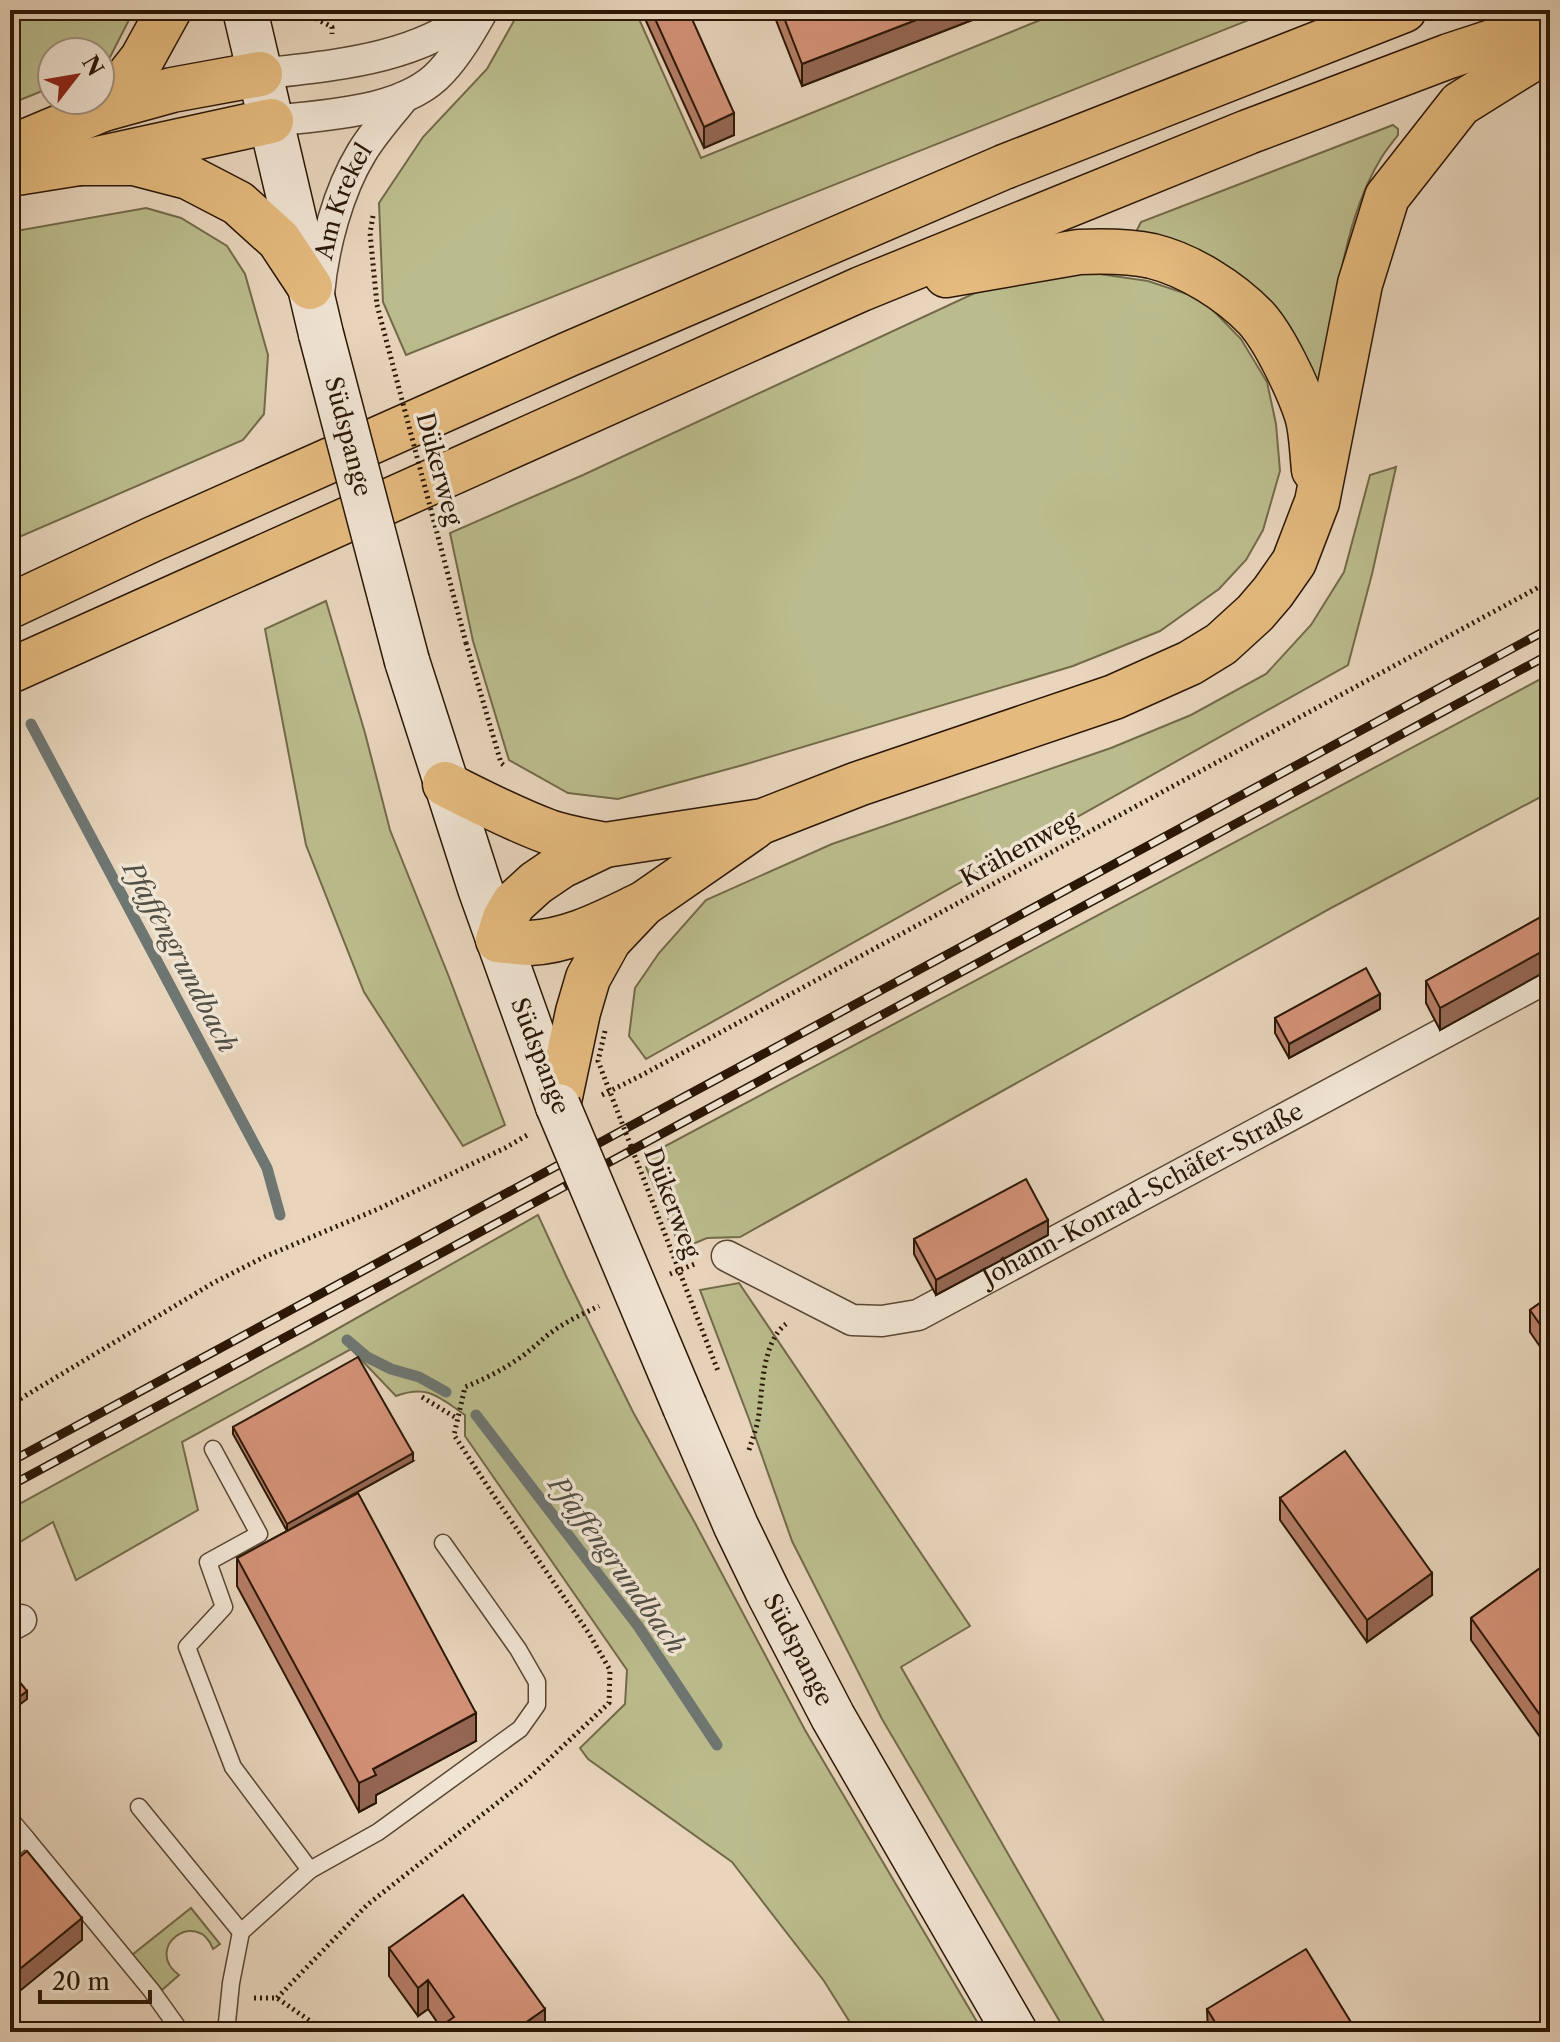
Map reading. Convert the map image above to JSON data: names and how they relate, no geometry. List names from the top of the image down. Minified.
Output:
{"streets":{"main road":["Südspange"],"street":["Am Krekel","Johann-Konrad-Schäfer-Straße"],"path":["Dükerweg","Krähenweg"]},"crossings":[["Am Krekel","Südspange"],["Südspange","Krähenweg"]],"water":["Pfaffengrundbach"],"scale_bar":"20 m","north":"top right"}
